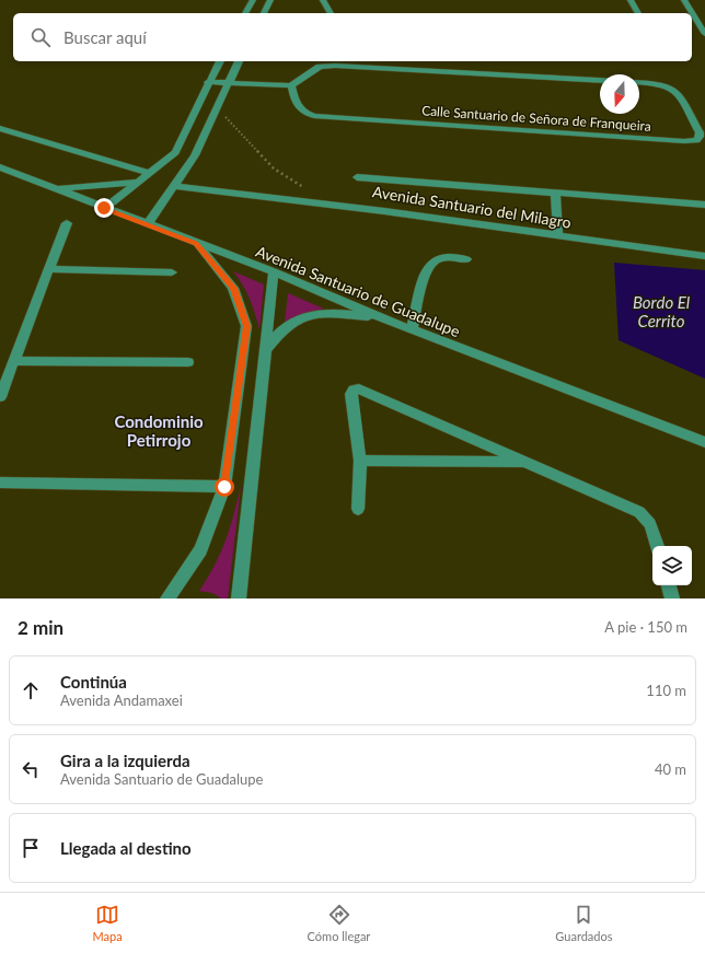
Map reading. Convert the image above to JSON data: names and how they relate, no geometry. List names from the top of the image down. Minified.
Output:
{"streets":{"street":["Calle Santuario de Señora de Franqueira","Avenida Santuario del Milagro","Avenida Santuario de Guadalupe"]},"districts":["Condominio Petirrojo"],"water":["Bordo El Cerrito"],"north":"bottom","page":{"search":"Buscar aquí","heading":["2 min","A pie · 150 m"],"list":[["Continúa","Avenida Andamaxei","110 m"],["Gira a la izquierda","Avenida Santuario de Guadalupe","40 m"],"Llegada al destino"],"nav":["Mapa","Cómo llegar","Guardados"]}}
